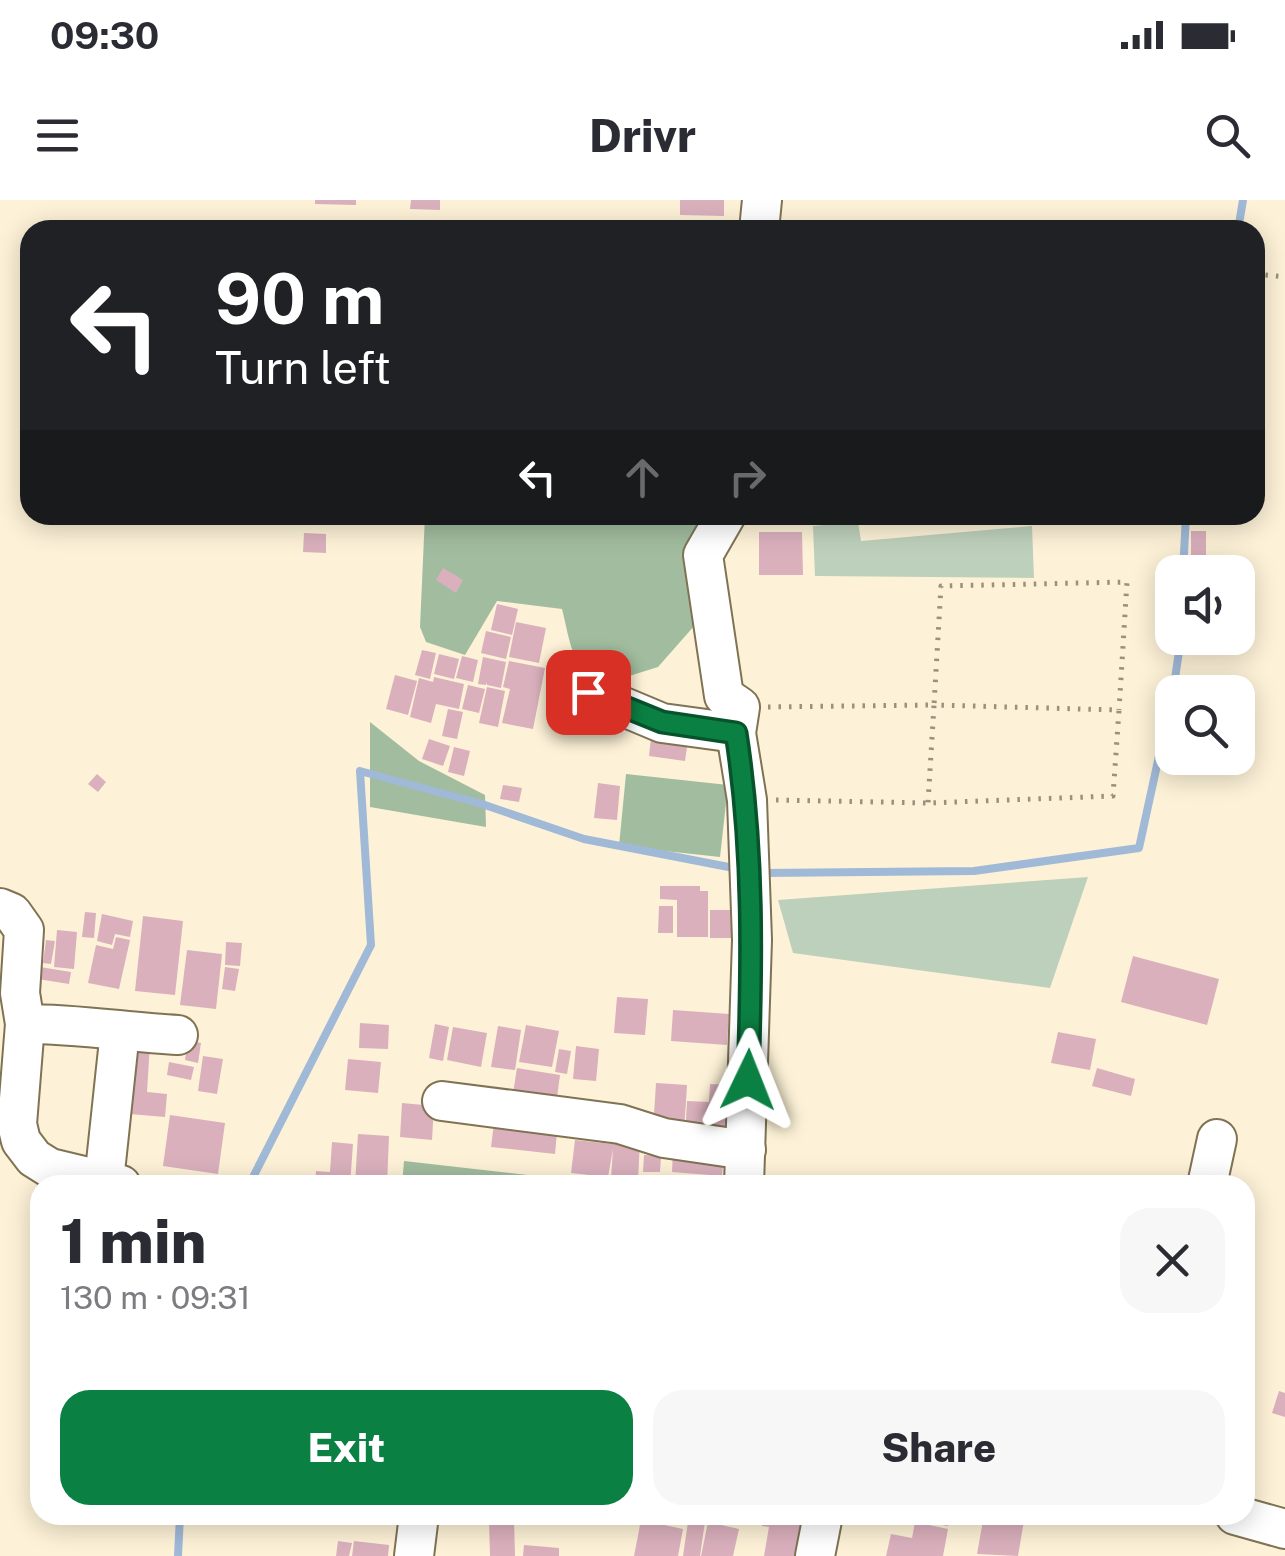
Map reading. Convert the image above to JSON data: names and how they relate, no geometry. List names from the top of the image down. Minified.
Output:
{"page":{"status":"09:30","header":"Drivr","turn":["90 m","Turn left"],"heading":["1 min","130 m · 09:31"],"buttons":["Exit","Share"]}}
